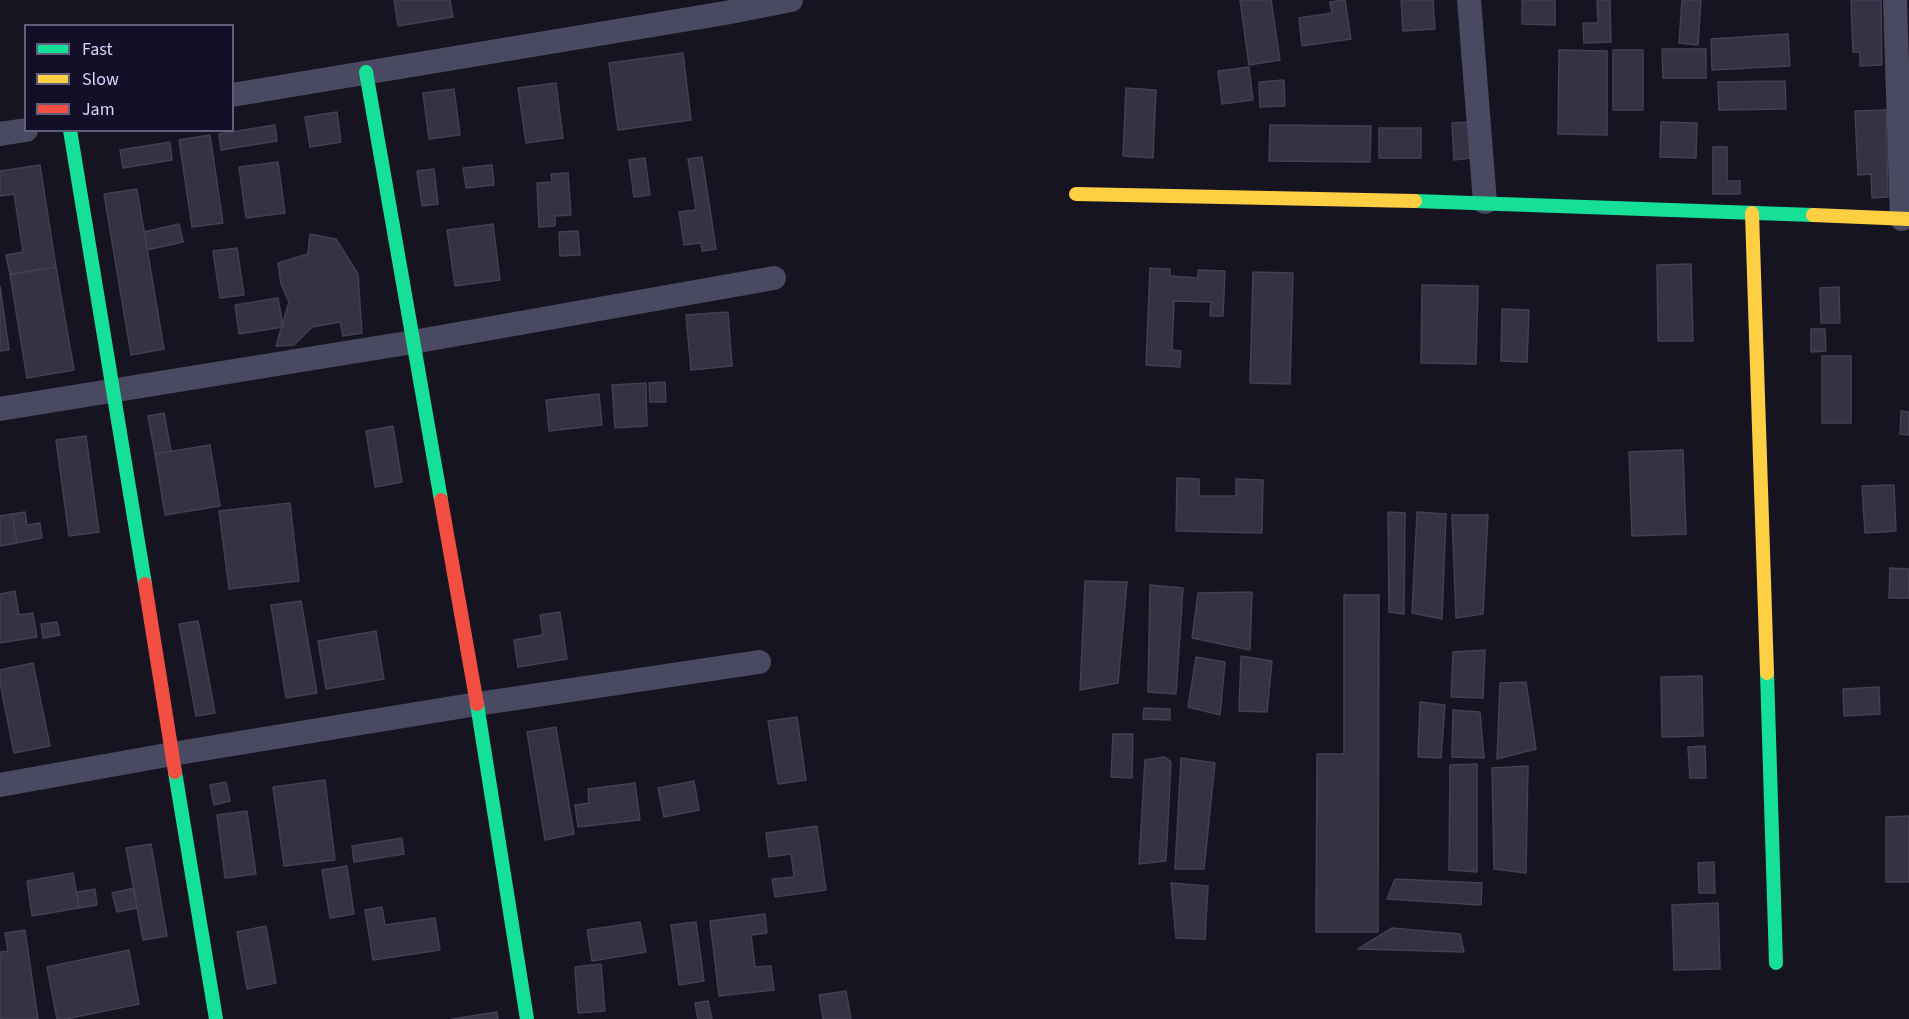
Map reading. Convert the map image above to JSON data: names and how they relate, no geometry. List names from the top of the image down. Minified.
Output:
{"legend":["Fast","Slow","Jam"]}
